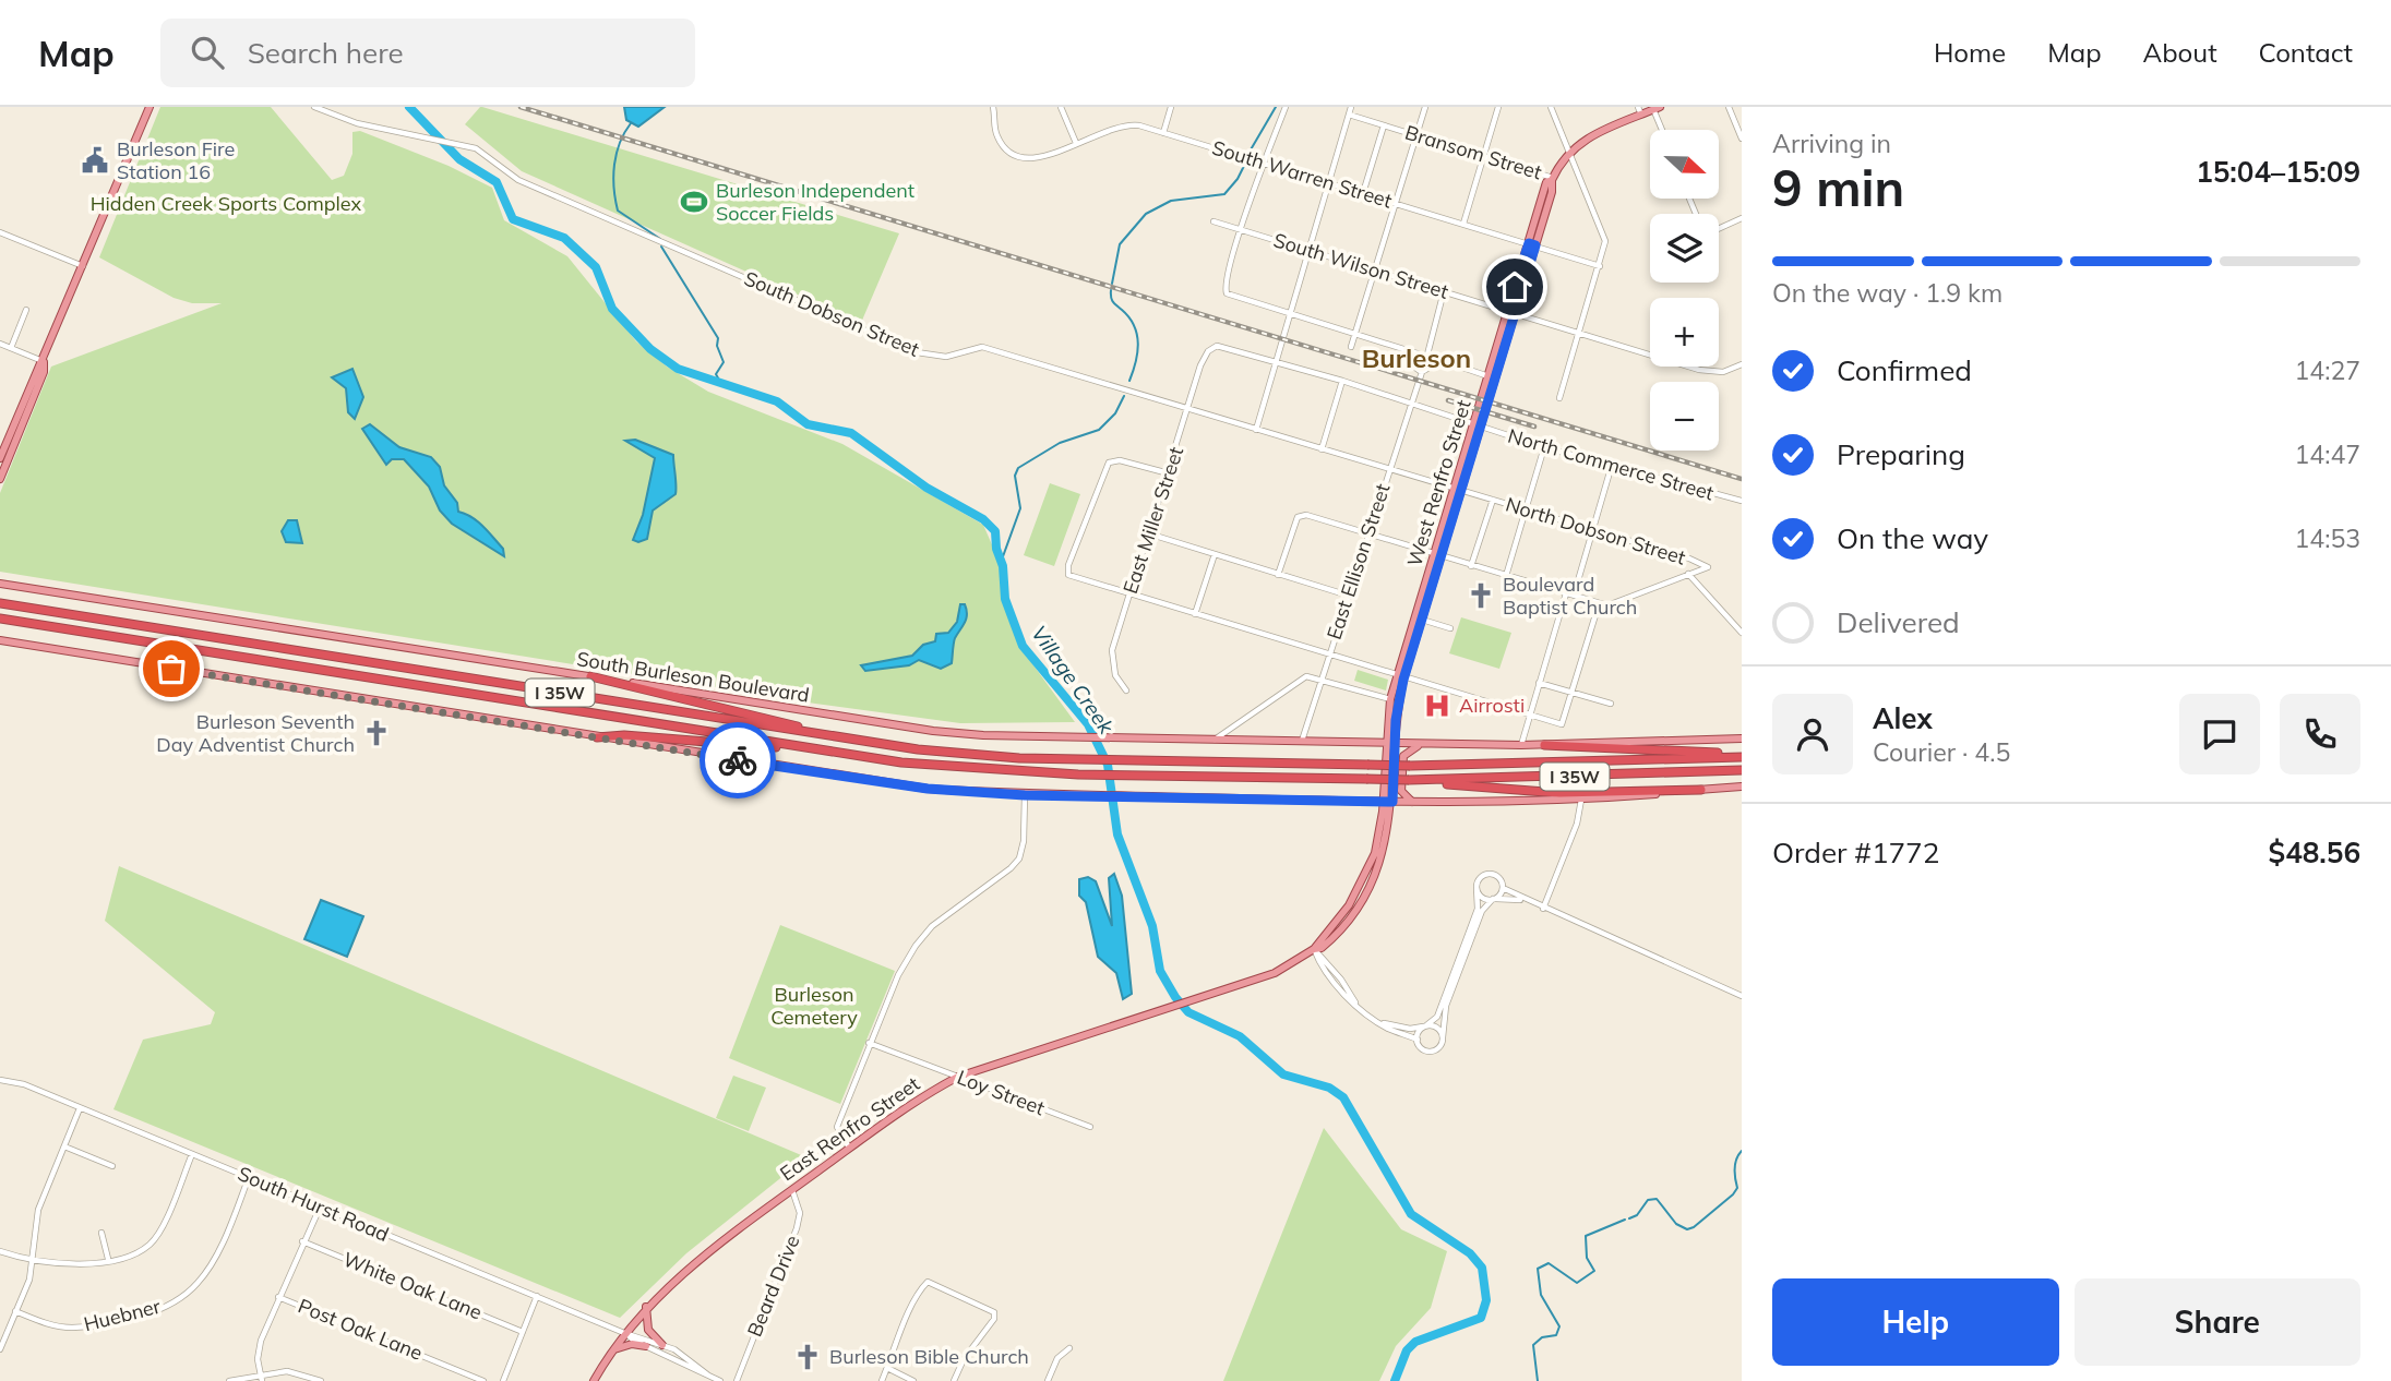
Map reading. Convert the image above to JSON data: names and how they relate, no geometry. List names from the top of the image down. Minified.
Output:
{"streets":{"highway":["I 35W"],"main road":["West Renfro Street","South Burleson Boulevard","East Renfro Street"],"street":["Bransom Street","South Warren Street","South Wilson Street","South Dobson Street","North Commerce Street","East Miller Street","North Dobson Street","East Ellison Street","Loy Street","South Hurst Road","White Oak Lane","Beard Drive","Huebner","Post Oak Lane"]},"crossings":[["Bransom Street","West Renfro Street"],["South Warren Street","West Renfro Street"],["South Wilson Street","West Renfro Street"],["South Wilson Street","East Ellison Street"],["South Dobson Street","West Renfro Street"],["South Dobson Street","East Miller Street"],["South Dobson Street","North Dobson Street"],["South Dobson Street","East Ellison Street"],["North Commerce Street","West Renfro Street"],["North Commerce Street","East Miller Street"],["North Commerce Street","East Ellison Street"],["West Renfro Street","North Dobson Street"],["East Ellison Street","South Burleson Boulevard"],["Loy Street","East Renfro Street"],["East Renfro Street","South Hurst Road"],["East Renfro Street","Beard Drive"],["South Hurst Road","Huebner"]],"districts":["Burleson"],"water":["Village Creek"],"parks":["Hidden Creek Sports Complex","Burleson Cemetery"],"places":{"public building":["Burleson Fire Station 16"],"sports":["Burleson Independent Soccer Fields"],"church":["Boulevard Baptist Church","Burleson Seventh Day Adventist Church","Burleson Bible Church"],"hospital":["Airrosti"]},"north":"right","page":{"header":"Map","search":"Search here","nav":["Home","Map","About","Contact"],"heading":["9 min","Arriving in","15:04–15:09"],"panel":["Alex","Courier · 4.5","Order #1772","$48.56"],"map_buttons":["+","−"],"bar":"On the way · 1.9 km","list":[["Confirmed","14:27"],["Preparing","14:47"],["On the way","14:53"],"Delivered"],"buttons":["Help","Share"]}}
